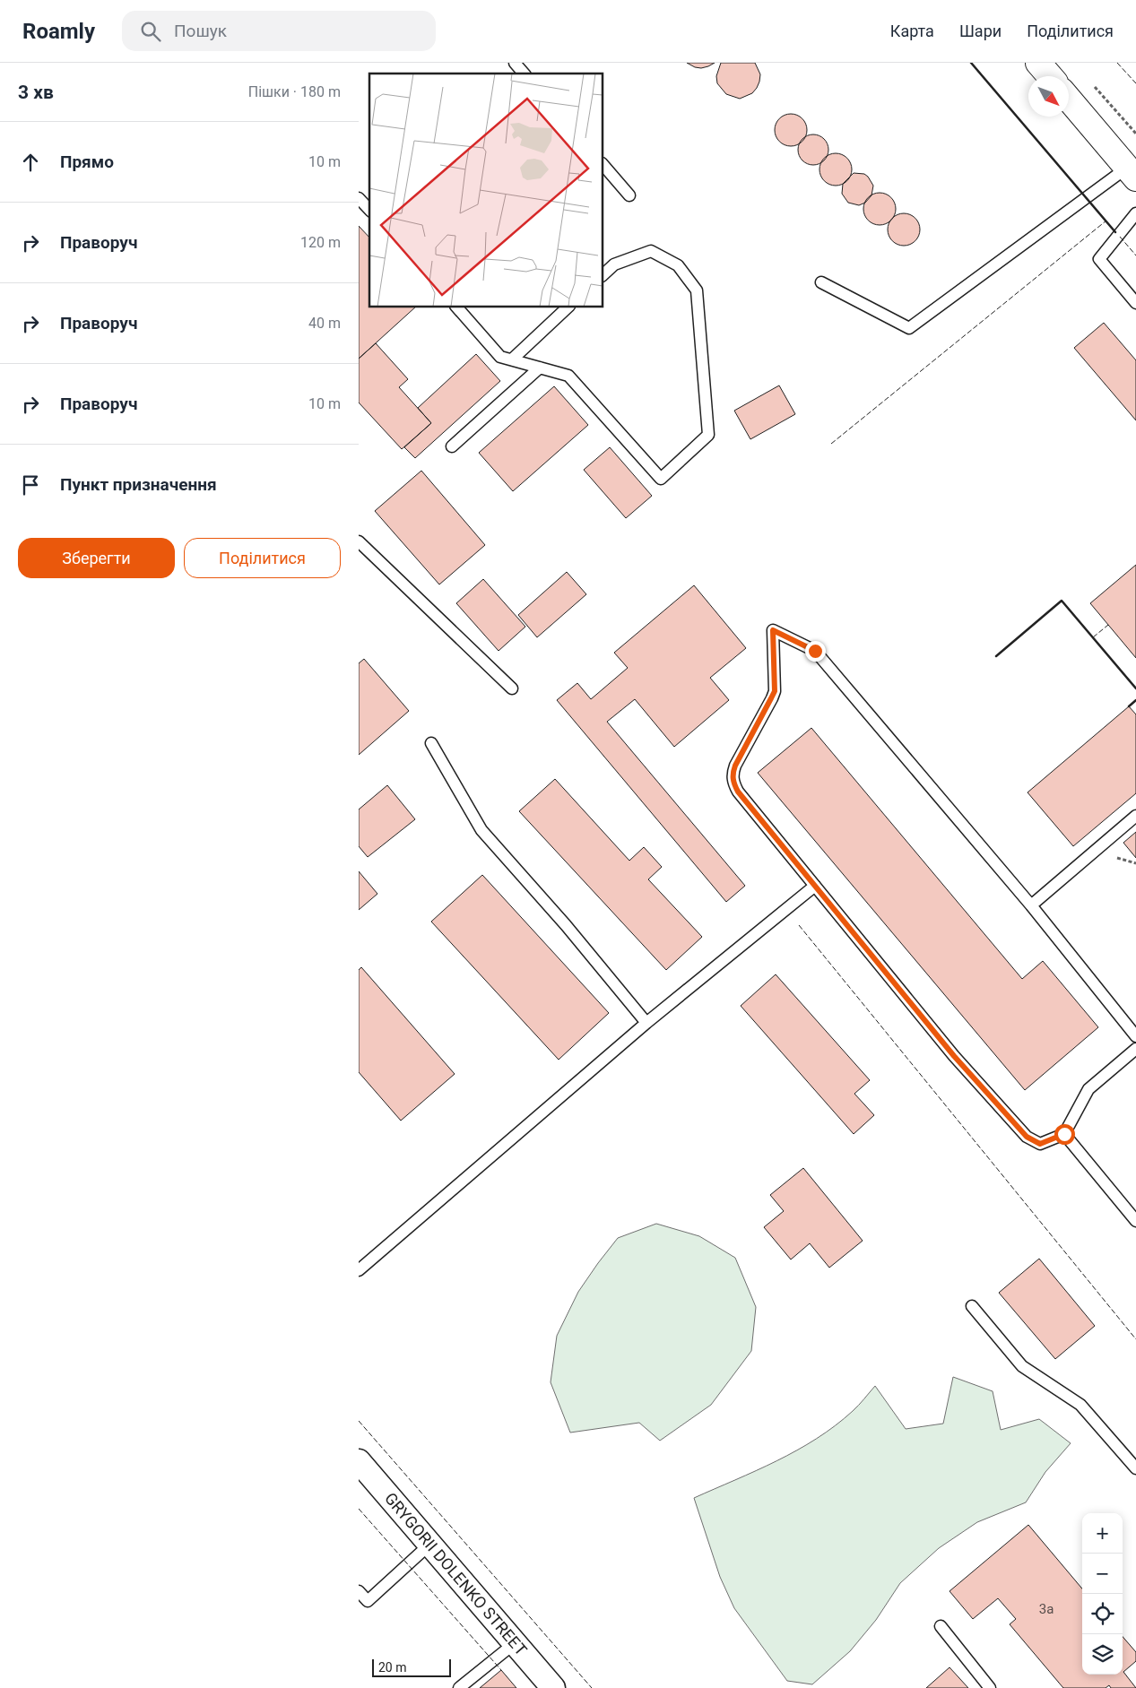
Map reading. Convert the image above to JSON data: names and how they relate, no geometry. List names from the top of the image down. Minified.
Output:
{"streets":{"street":["GRYGORII DOLENKO STREET"]},"house_numbers":["3а"],"scale_bar":"20 m","north":"bottom right","page":{"header":"Roamly","search":"Пошук","nav":["Карта","Шари","Поділитися"],"heading":["3 хв","Пішки · 180 m"],"list":[["Прямо","10 m"],["Праворуч","120 m"],["Праворуч","40 m"],["Праворуч","10 m"],"Пункт призначення"],"buttons":["Зберегти","Поділитися"],"map_buttons":["+","−"],"scale":"20 m"}}
